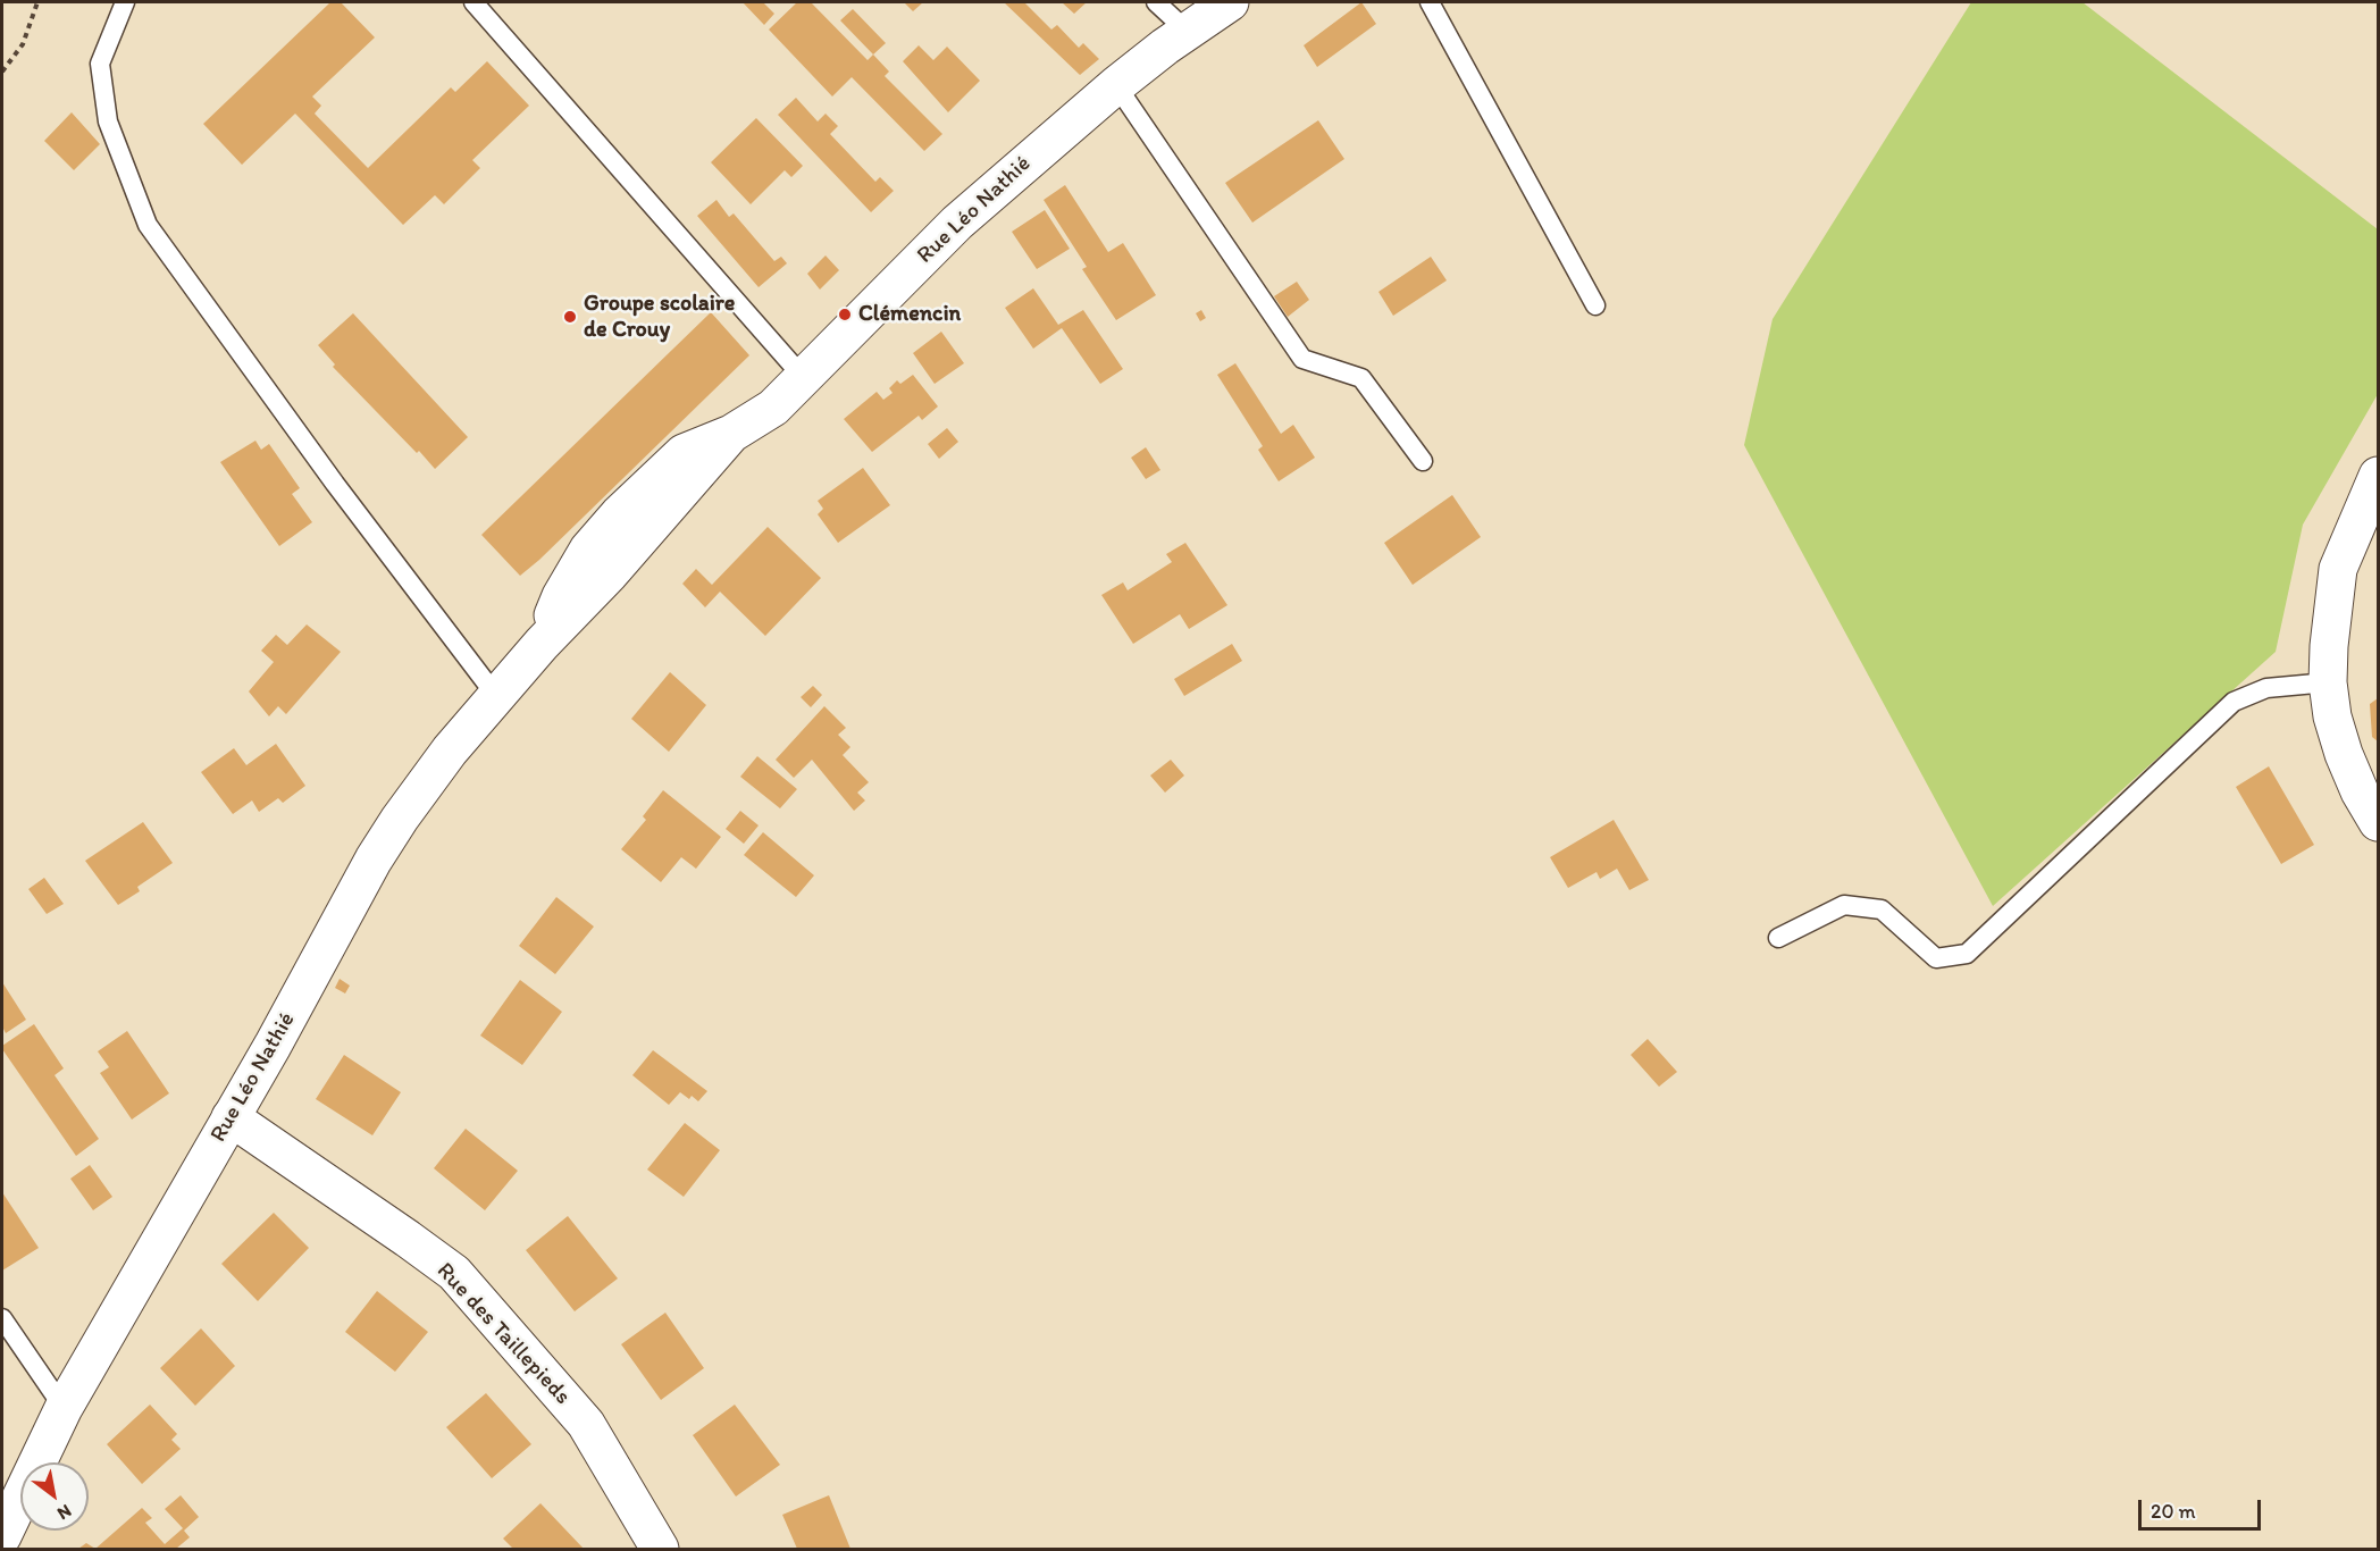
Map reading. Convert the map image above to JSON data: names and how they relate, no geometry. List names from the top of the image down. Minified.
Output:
{"streets":{"main road":["Rue Léo Nathié","Rue des Taillepieds"]},"crossings":[["Rue Léo Nathié","Rue des Taillepieds"]],"places":["Clémencin","Groupe scolaire de Crouy"],"scale_bar":"20 m","north":"bottom right"}
